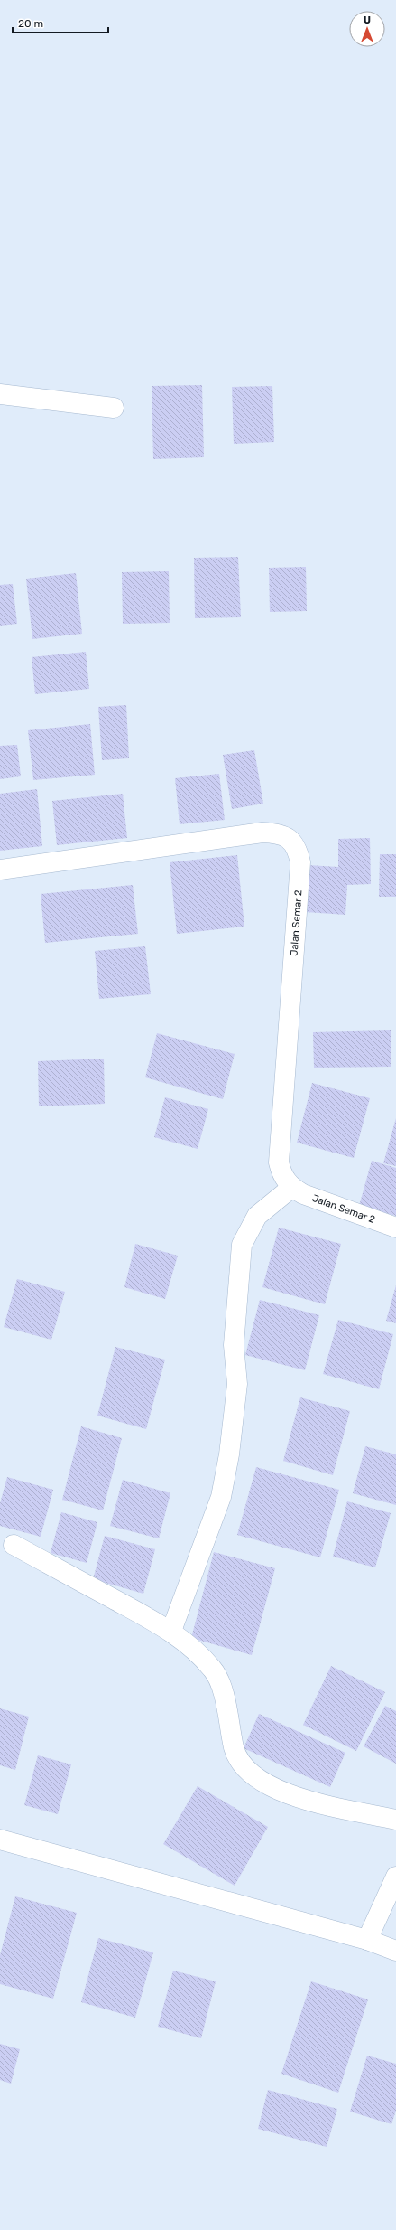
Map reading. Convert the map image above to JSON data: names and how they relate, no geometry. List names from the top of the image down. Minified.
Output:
{"streets":{"street":["Jalan Semar 2"]},"scale_bar":"20 m","north":"top"}
